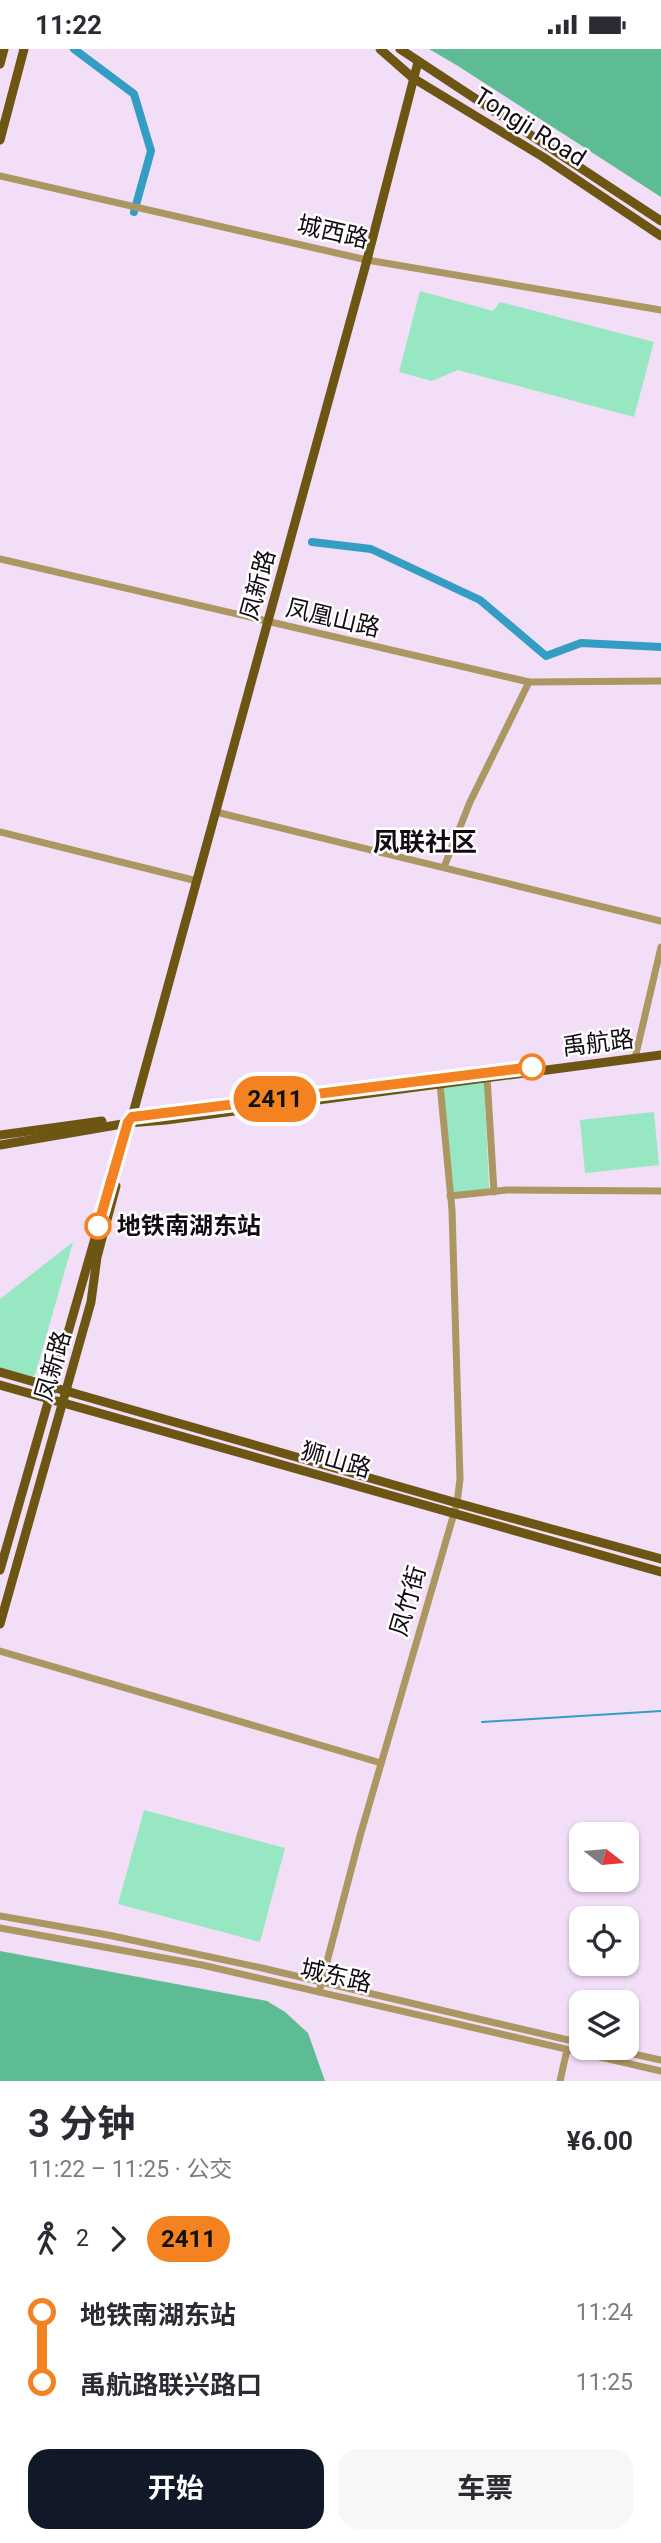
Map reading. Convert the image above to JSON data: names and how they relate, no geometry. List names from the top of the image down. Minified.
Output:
{"streets":{"main road":["Tongji Road","凤新路","禹航路","狮山路"],"street":["城西路","凤凰山路","凤竹街","城东路"]},"crossings":[["Tongji Road","凤新路"],["城西路","凤新路"],["凤新路","凤凰山路"],["凤新路","禹航路"],["凤新路","狮山路"],["禹航路","凤竹街"],["狮山路","凤竹街"],["凤竹街","城东路"]],"districts":["凤联社区"],"places":["地铁南湖东站"],"lines":["bus line 2411"],"north":"right","page":{"status":"11:22","on_map":"2411","heading":["3 分钟","11:22 – 11:25 · 公交","¥6.00"],"legs":["2","2411"],"list":[{"name":"地铁南湖东站","value":"11:24"},{"name":"禹航路联兴路口","value":"11:25"}],"buttons":["开始","车票"]}}
